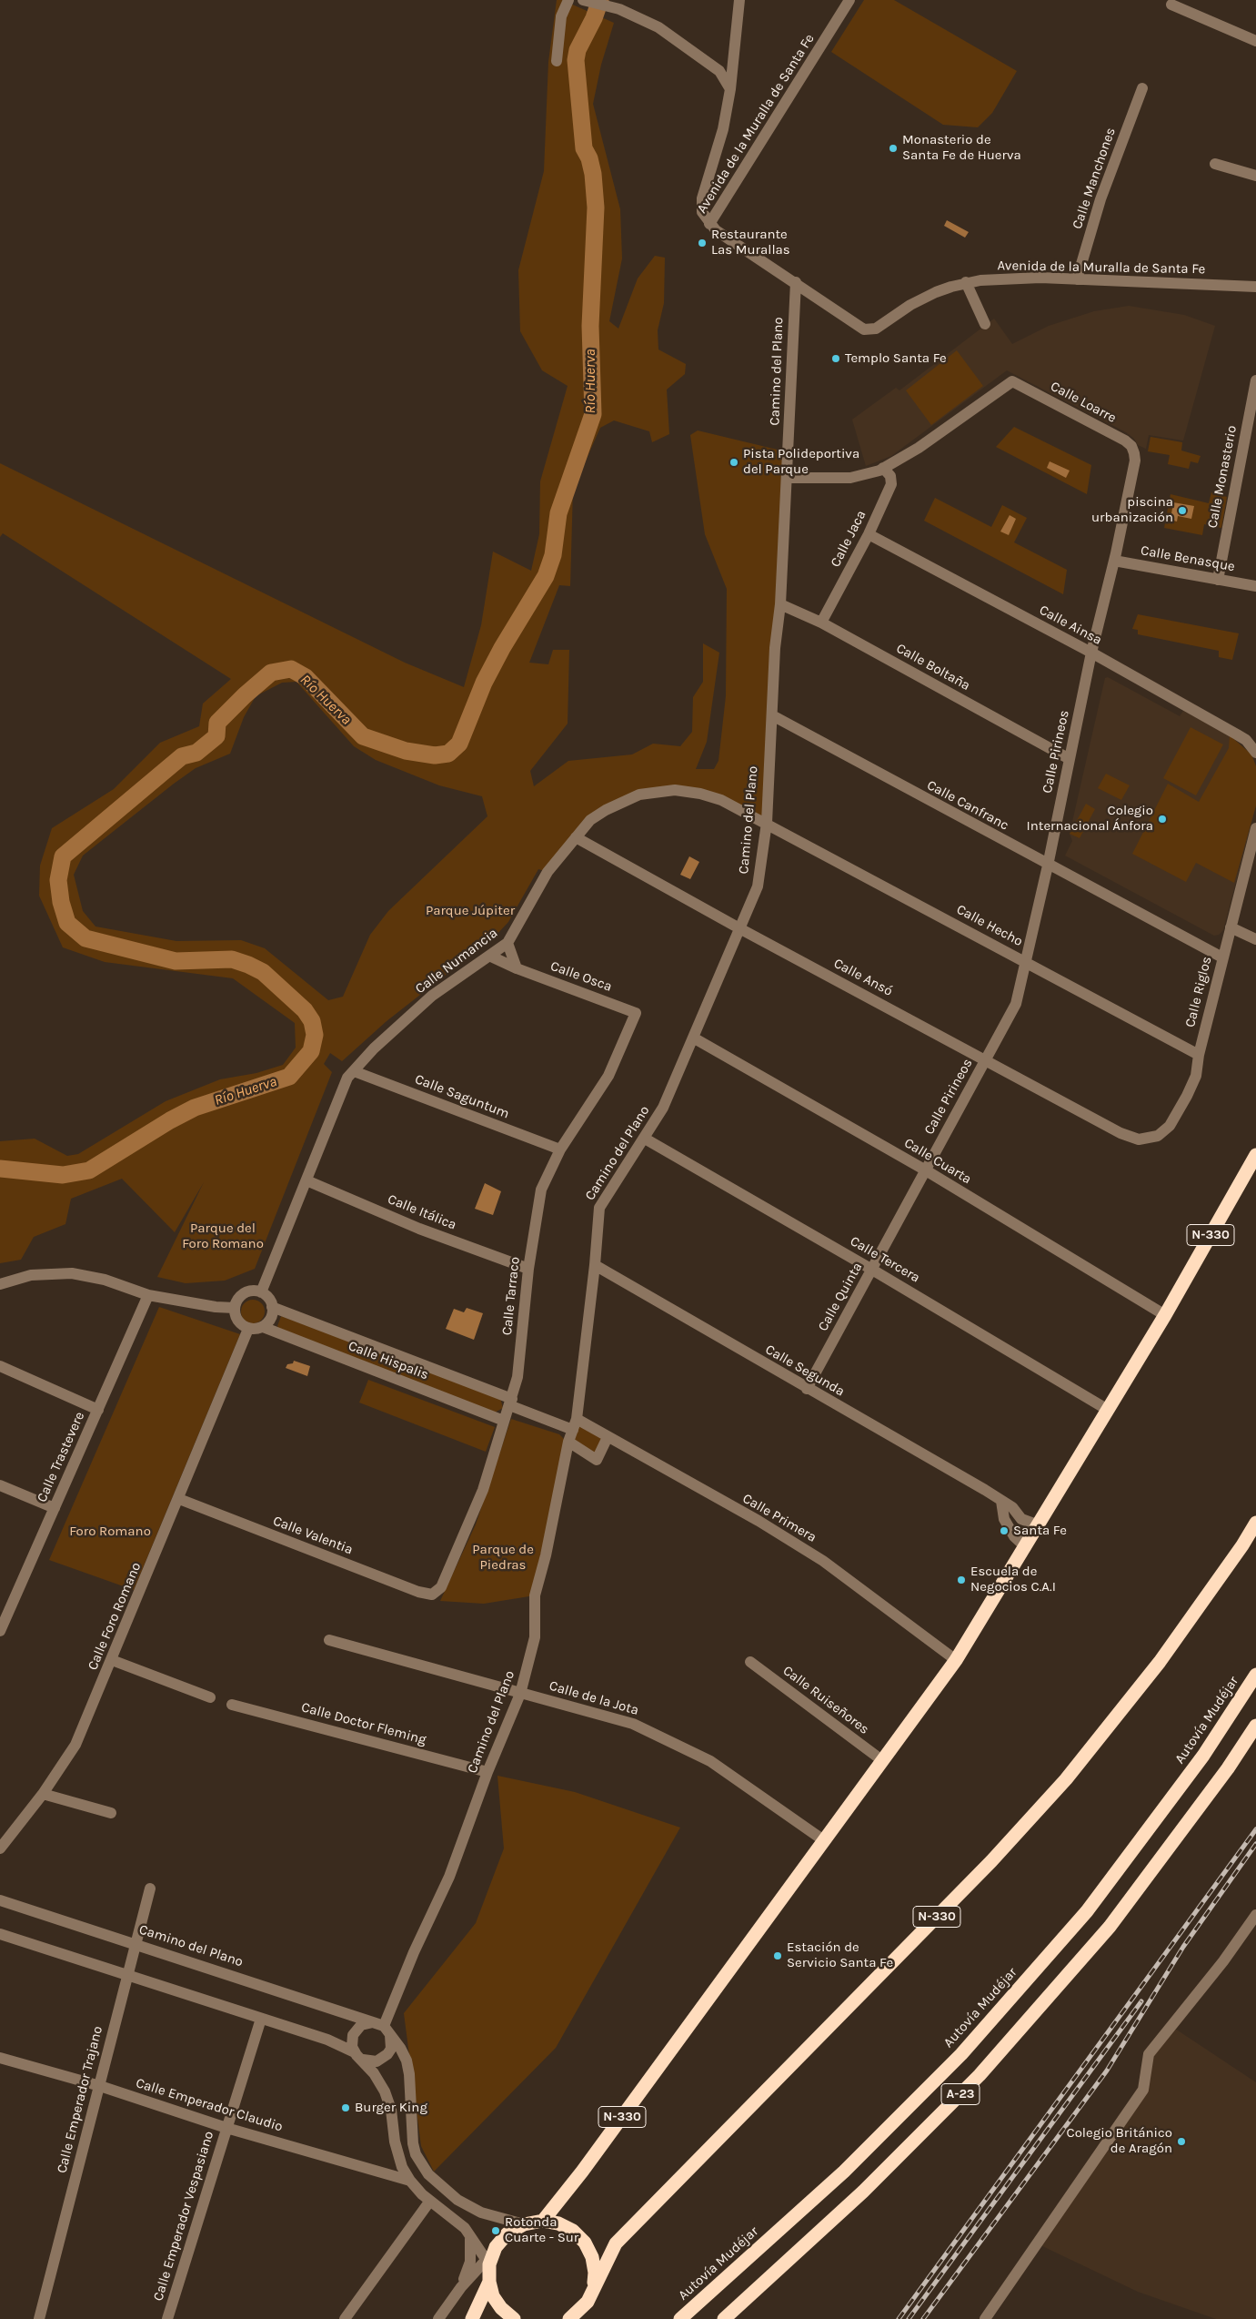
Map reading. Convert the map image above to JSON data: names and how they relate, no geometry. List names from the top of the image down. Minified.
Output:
{"streets":{"highway":["N-330","Autovía Mudéjar","A-23"],"street":["Avenida de la Muralla de Santa Fe","Calle Manchones","Camino del Plano","Calle Loarre","Calle Monasterio","Calle Jaca","Calle Benasque","Calle Ainsa","Calle Boltaña","Calle Pirineos","Calle Canfranc","Calle Hecho","Calle Numancia","Calle Osca","Calle Ansó","Calle Riglos","Calle Saguntum","Calle Cuarta","Calle Itálica","Calle Tercera","Calle Tarraco","Calle Quinta","Calle Hispalis","Calle Segunda","Calle Trastevere","Calle Primera","Calle Valentia","Calle Foro Romano","Calle de la Jota","Calle Ruiseñores","Calle Doctor Fleming","Calle Emperador Trajano","Calle Emperador Claudio","Calle Emperador Vespasiano"]},"crossings":[["Avenida de la Muralla de Santa Fe","Calle Manchones"],["Avenida de la Muralla de Santa Fe","Camino del Plano"],["Camino del Plano","Calle Boltaña"],["Camino del Plano","Calle Canfranc"],["Camino del Plano","Calle Hecho"],["Camino del Plano","Calle Numancia"],["Camino del Plano","Calle Ansó"],["Camino del Plano","Calle Cuarta"],["Camino del Plano","Calle Tercera"],["Camino del Plano","Calle Hispalis"],["Camino del Plano","Calle Segunda"],["Camino del Plano","Calle Primera"],["Camino del Plano","Calle de la Jota"],["Camino del Plano","Calle Doctor Fleming"],["Camino del Plano","Calle Emperador Trajano"],["Calle Loarre","Calle Jaca"],["Calle Loarre","Calle Pirineos"],["Calle Monasterio","Calle Benasque"],["Calle Jaca","Calle Ainsa"],["Calle Jaca","Calle Boltaña"],["Calle Benasque","Calle Pirineos"],["Calle Ainsa","Calle Pirineos"],["Calle Boltaña","Calle Pirineos"],["Calle Pirineos","Calle Canfranc"],["Calle Pirineos","Calle Hecho"],["Calle Pirineos","Calle Ansó"],["Calle Pirineos","Calle Cuarta"],["Calle Pirineos","Calle Quinta"],["Calle Canfranc","Calle Riglos"],["Calle Hecho","Calle Numancia"],["Calle Hecho","Calle Riglos"],["Calle Numancia","Calle Osca"],["Calle Numancia","Calle Ansó"],["Calle Numancia","Calle Saguntum"],["Calle Numancia","Calle Itálica"],["Calle Numancia","Calle Hispalis"],["Calle Numancia","Calle Foro Romano"],["Calle Osca","Calle Tarraco"],["Calle Ansó","Calle Riglos"],["Calle Saguntum","Calle Tarraco"],["Calle Cuarta","N-330"],["Calle Cuarta","Calle Quinta"],["Calle Itálica","Calle Tarraco"],["N-330","Calle Tercera"],["N-330","Calle Segunda"],["N-330","Calle Primera"],["N-330","Calle de la Jota"],["N-330","Calle Ruiseñores"],["Calle Tercera","Calle Quinta"],["Calle Tarraco","Calle Hispalis"],["Calle Tarraco","Calle Valentia"],["Calle Quinta","Calle Segunda"],["Calle Hispalis","Calle Primera"],["Calle Hispalis","Calle Foro Romano"],["Calle Valentia","Calle Foro Romano"],["Calle Emperador Trajano","Calle Emperador Claudio"],["Calle Emperador Claudio","Calle Emperador Vespasiano"]],"water":["Río Huerva"],"parks":["Parque Júpiter","Parque del Foro Romano","Foro Romano","Parque de Piedras"],"places":["Monasterio de Santa Fe de Huerva","Restaurante Las Murallas","Templo Santa Fe","Pista Polideportiva del Parque","piscina urbanización","Colegio Internacional Ánfora","Santa Fe","Escuela de Negocios C.A.I","Estación de Servicio Santa Fe","Burger King","Colegio Británico de Aragón","Rotonda Cuarte - Sur"]}
